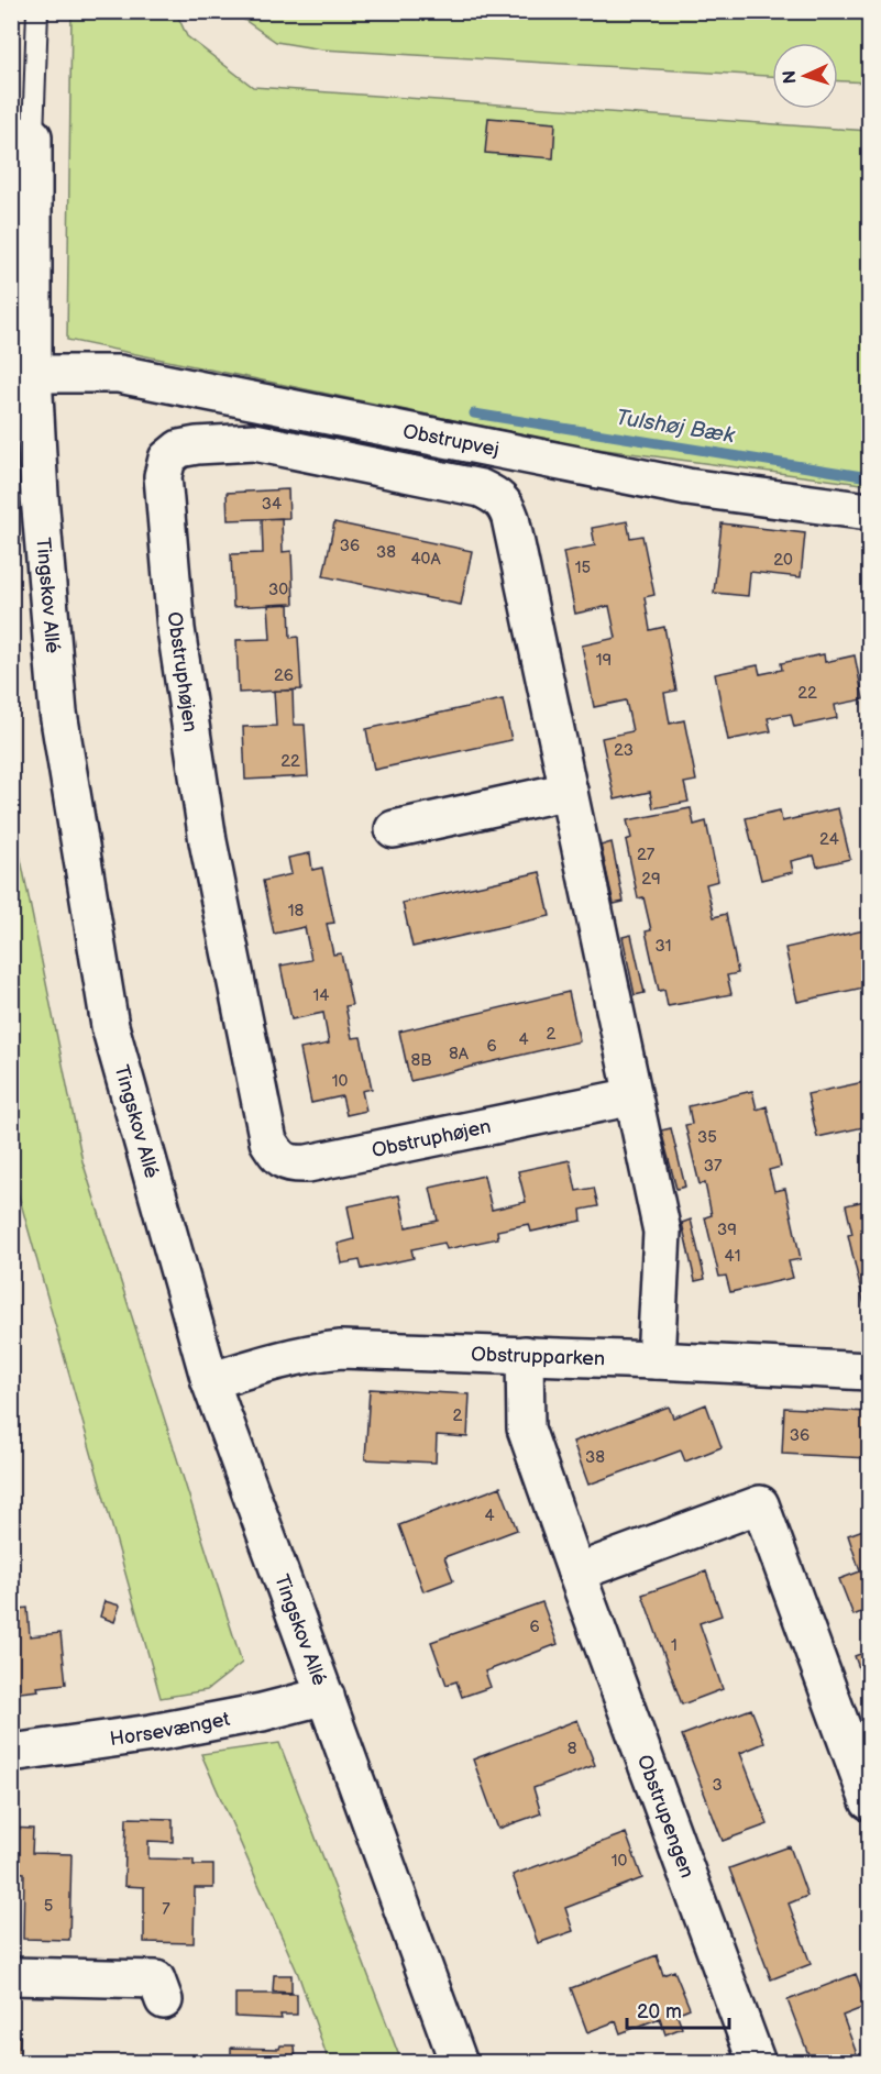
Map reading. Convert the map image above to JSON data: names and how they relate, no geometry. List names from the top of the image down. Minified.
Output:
{"streets":{"street":["Obstrupvej","Tingskov Allé","Obstruphøjen","Obstrupparken","Horsevænget","Obstrupengen"]},"crossings":[["Obstrupvej","Tingskov Allé"],["Tingskov Allé","Obstrupparken"],["Tingskov Allé","Horsevænget"],["Obstruphøjen","Obstrupparken"],["Obstrupparken","Obstrupengen"]],"water":["Tulshøj Bæk"],"house_numbers":["34","36","38","40A","20","15","30","19","26","22","23","22","24","27","29","18","31","14","2","4","6","8A","8B","10","35","37","39","41","2","36","38","4","6","1","8","3","10","5","7"],"scale_bar":"20 m","north":"left"}
